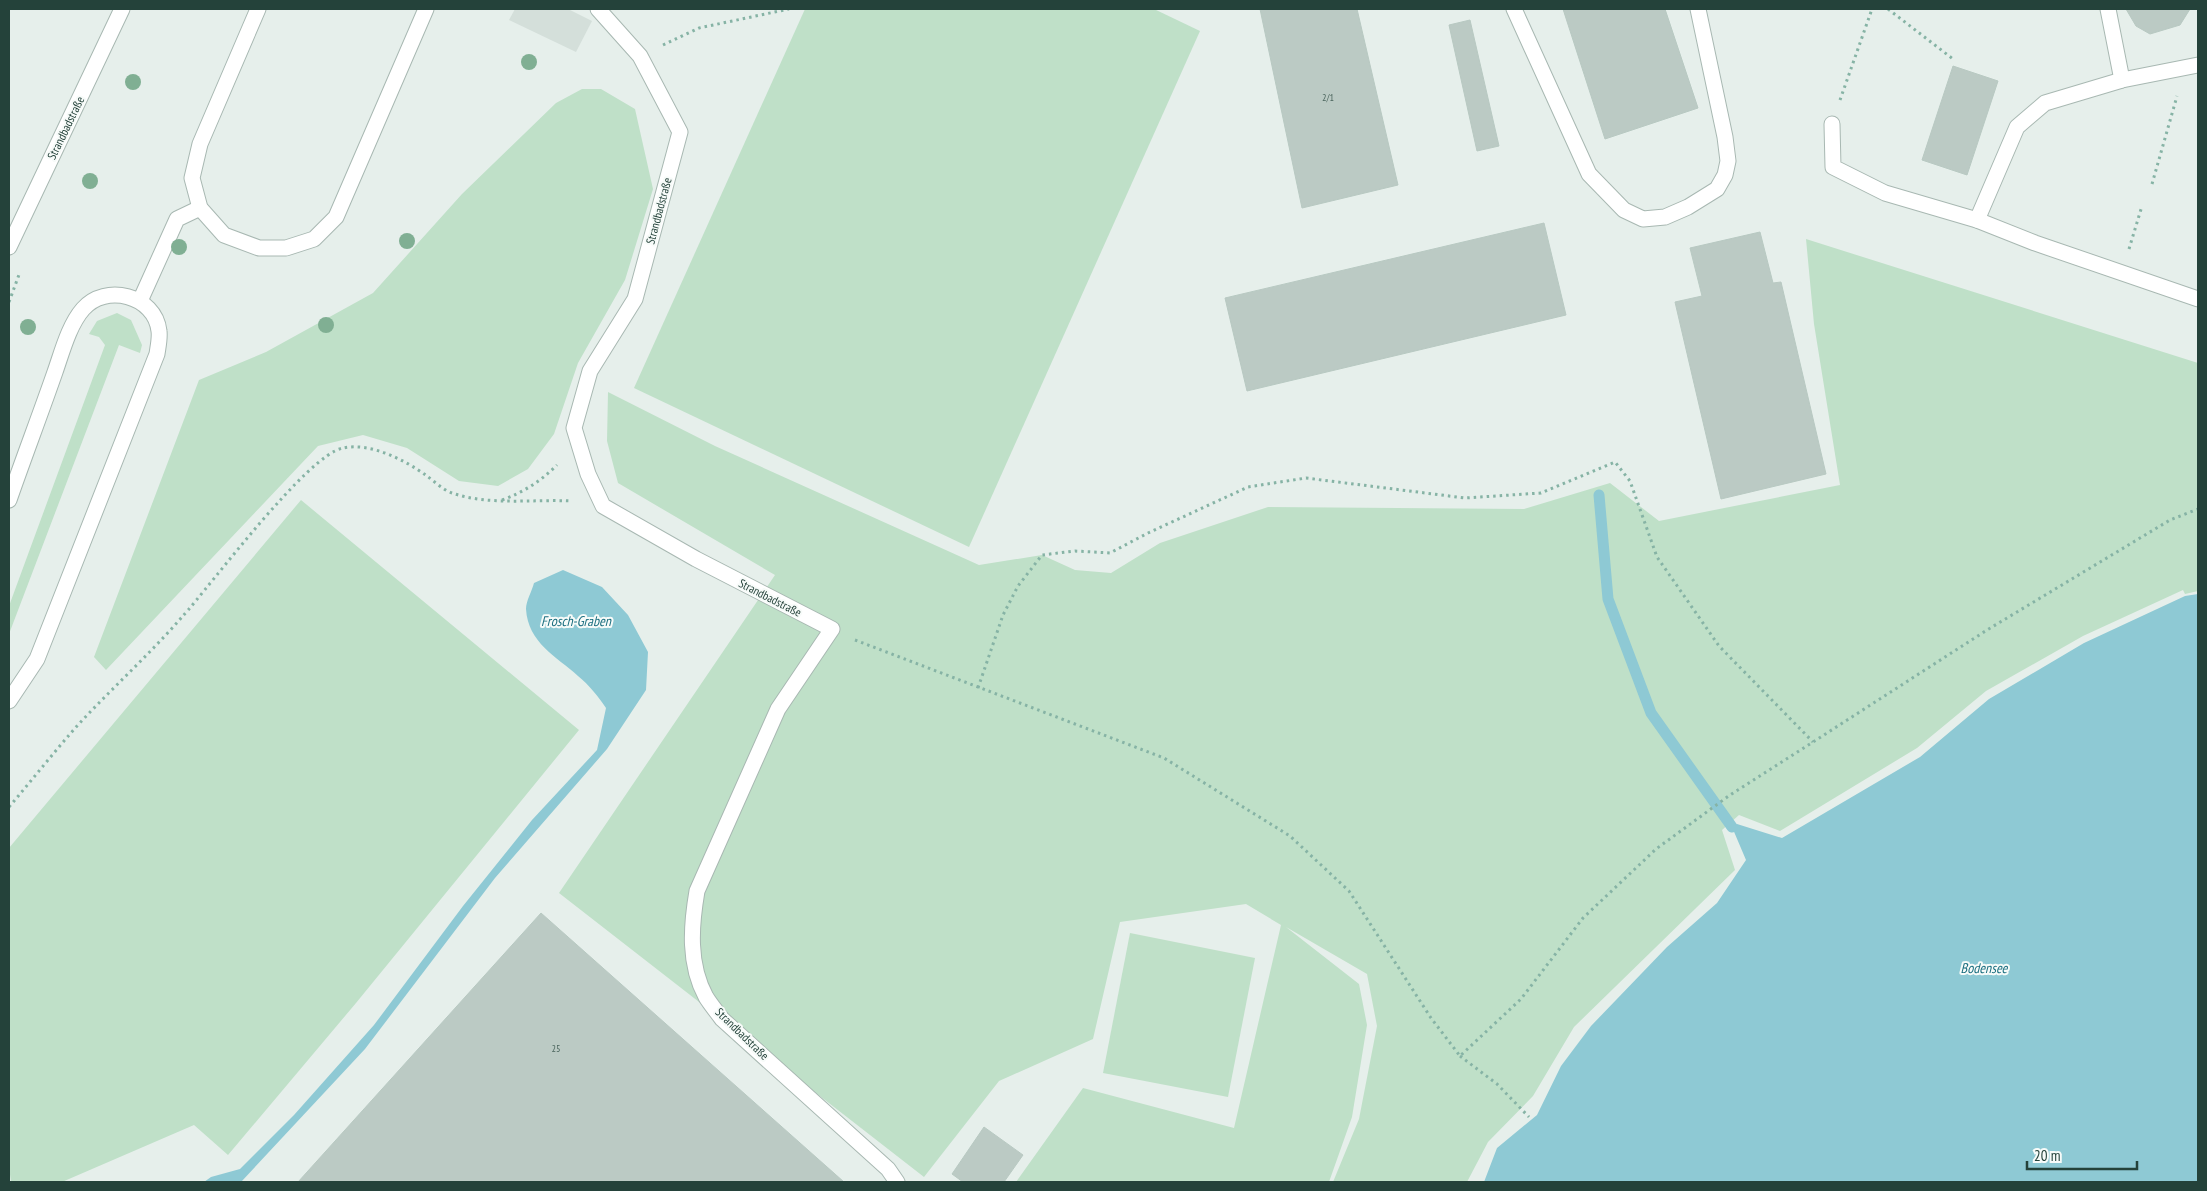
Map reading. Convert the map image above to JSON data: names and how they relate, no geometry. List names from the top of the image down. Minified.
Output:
{"streets":{"street":["Strandbadstraße"]},"water":["Frosch-Graben","Bodensee"],"house_numbers":["2/1","25"],"scale_bar":"20 m"}
